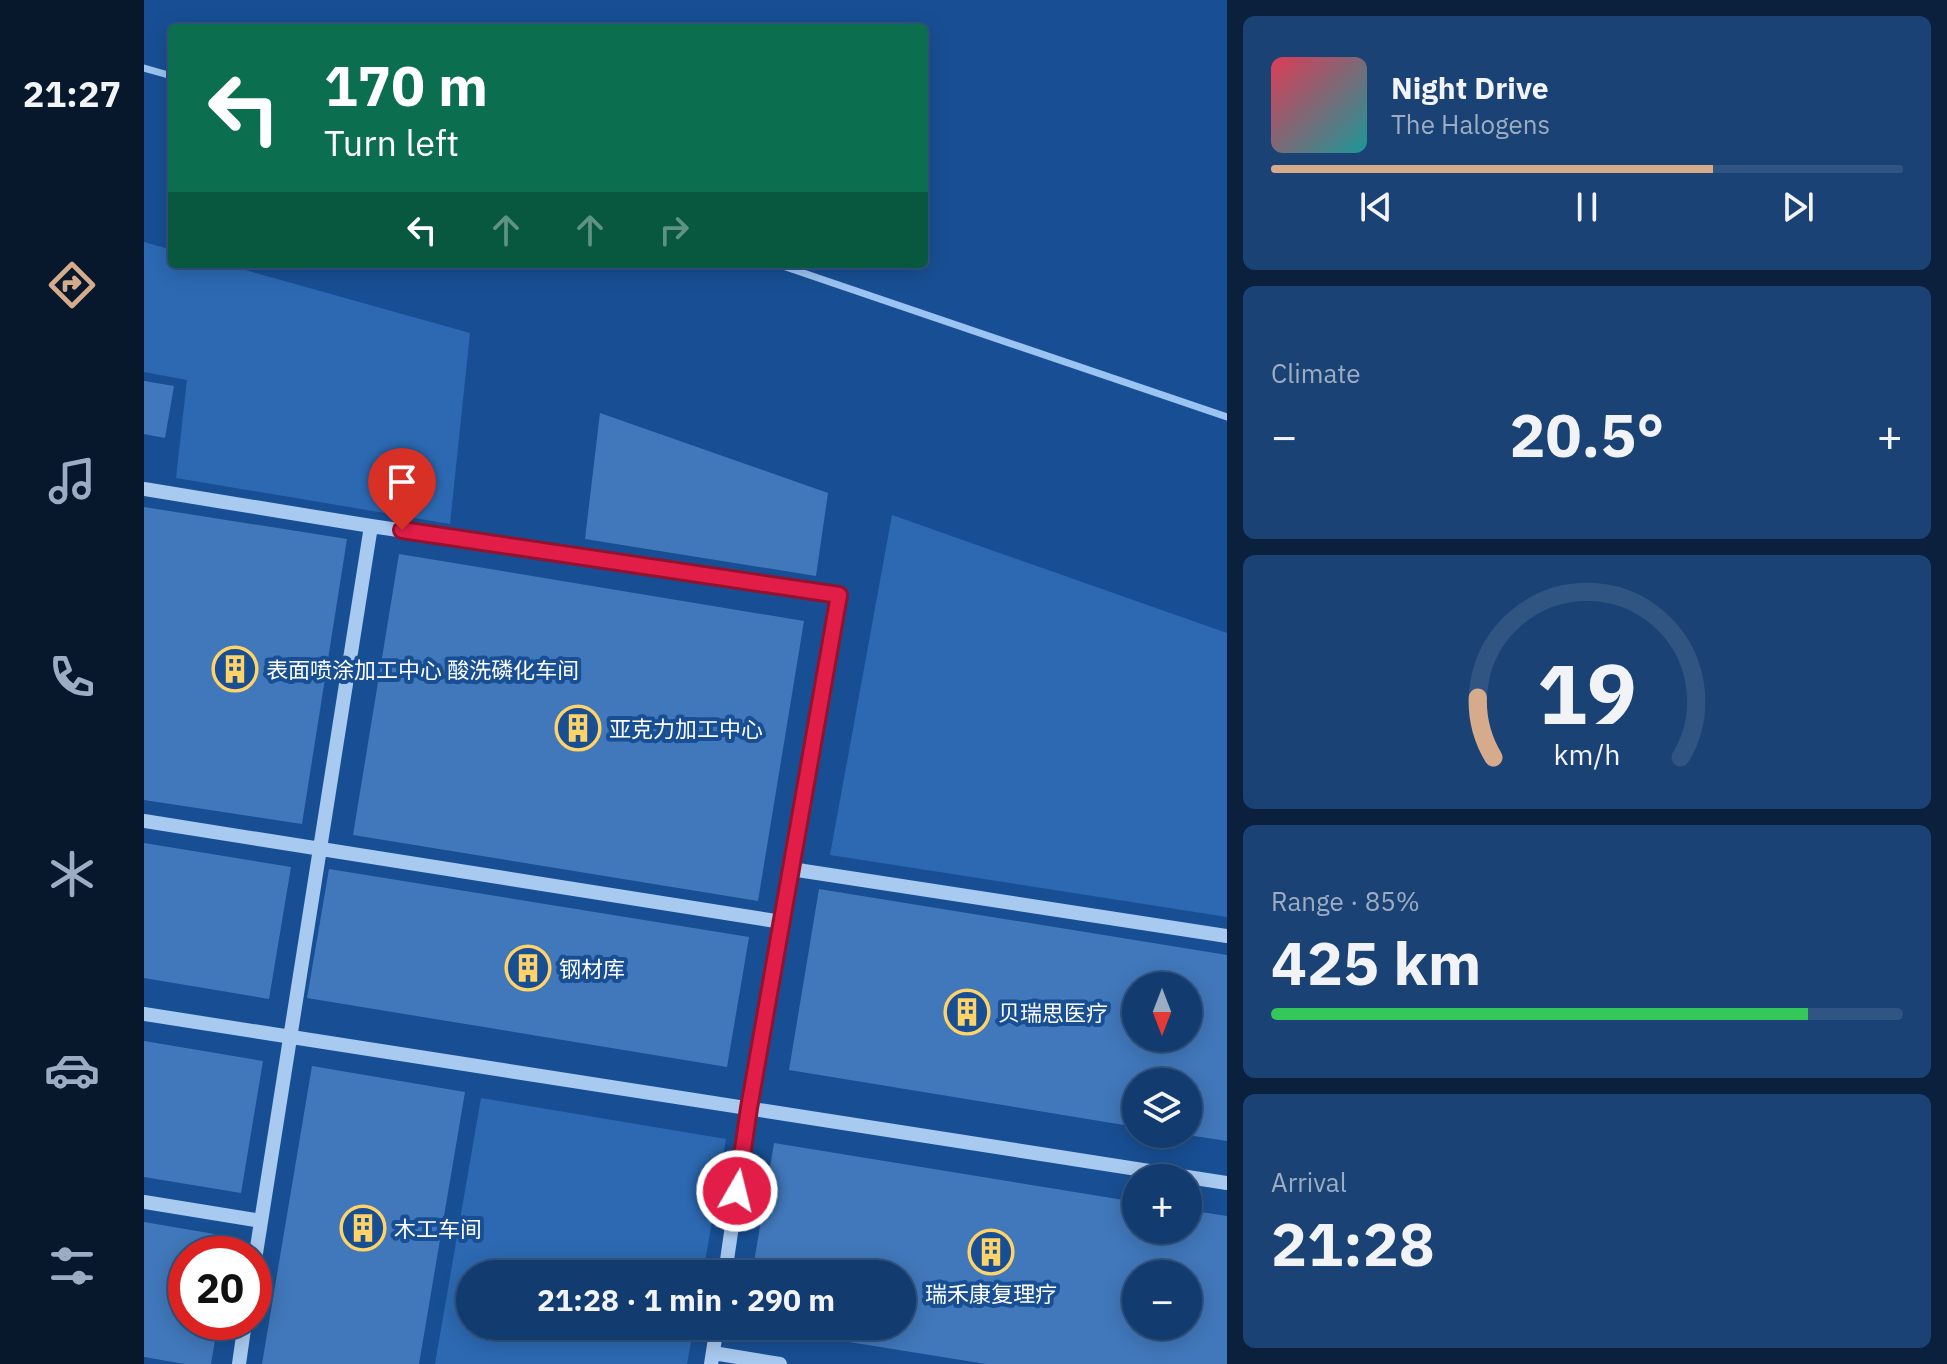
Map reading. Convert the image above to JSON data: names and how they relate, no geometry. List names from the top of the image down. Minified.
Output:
{"places":{"building":["表面喷涂加工中心 酸洗磷化车间","亚克力加工中心","钢材库","贝瑞思医疗","木工车间","瑞禾康复理疗"]},"north":"bottom","page":{"tabs":"21:27","turn":["170 m","Turn left"],"song":["Night Drive","The Halogens"],"tile":["Climate",["Range · 85%","425 km"],["Arrival","21:28"]],"heat":["−","20.5°","+"],"map_buttons":["+","−"],"limit":"20","trip":"21:28 · 1 min · 290 m","gauge":["19","km/h"]}}
